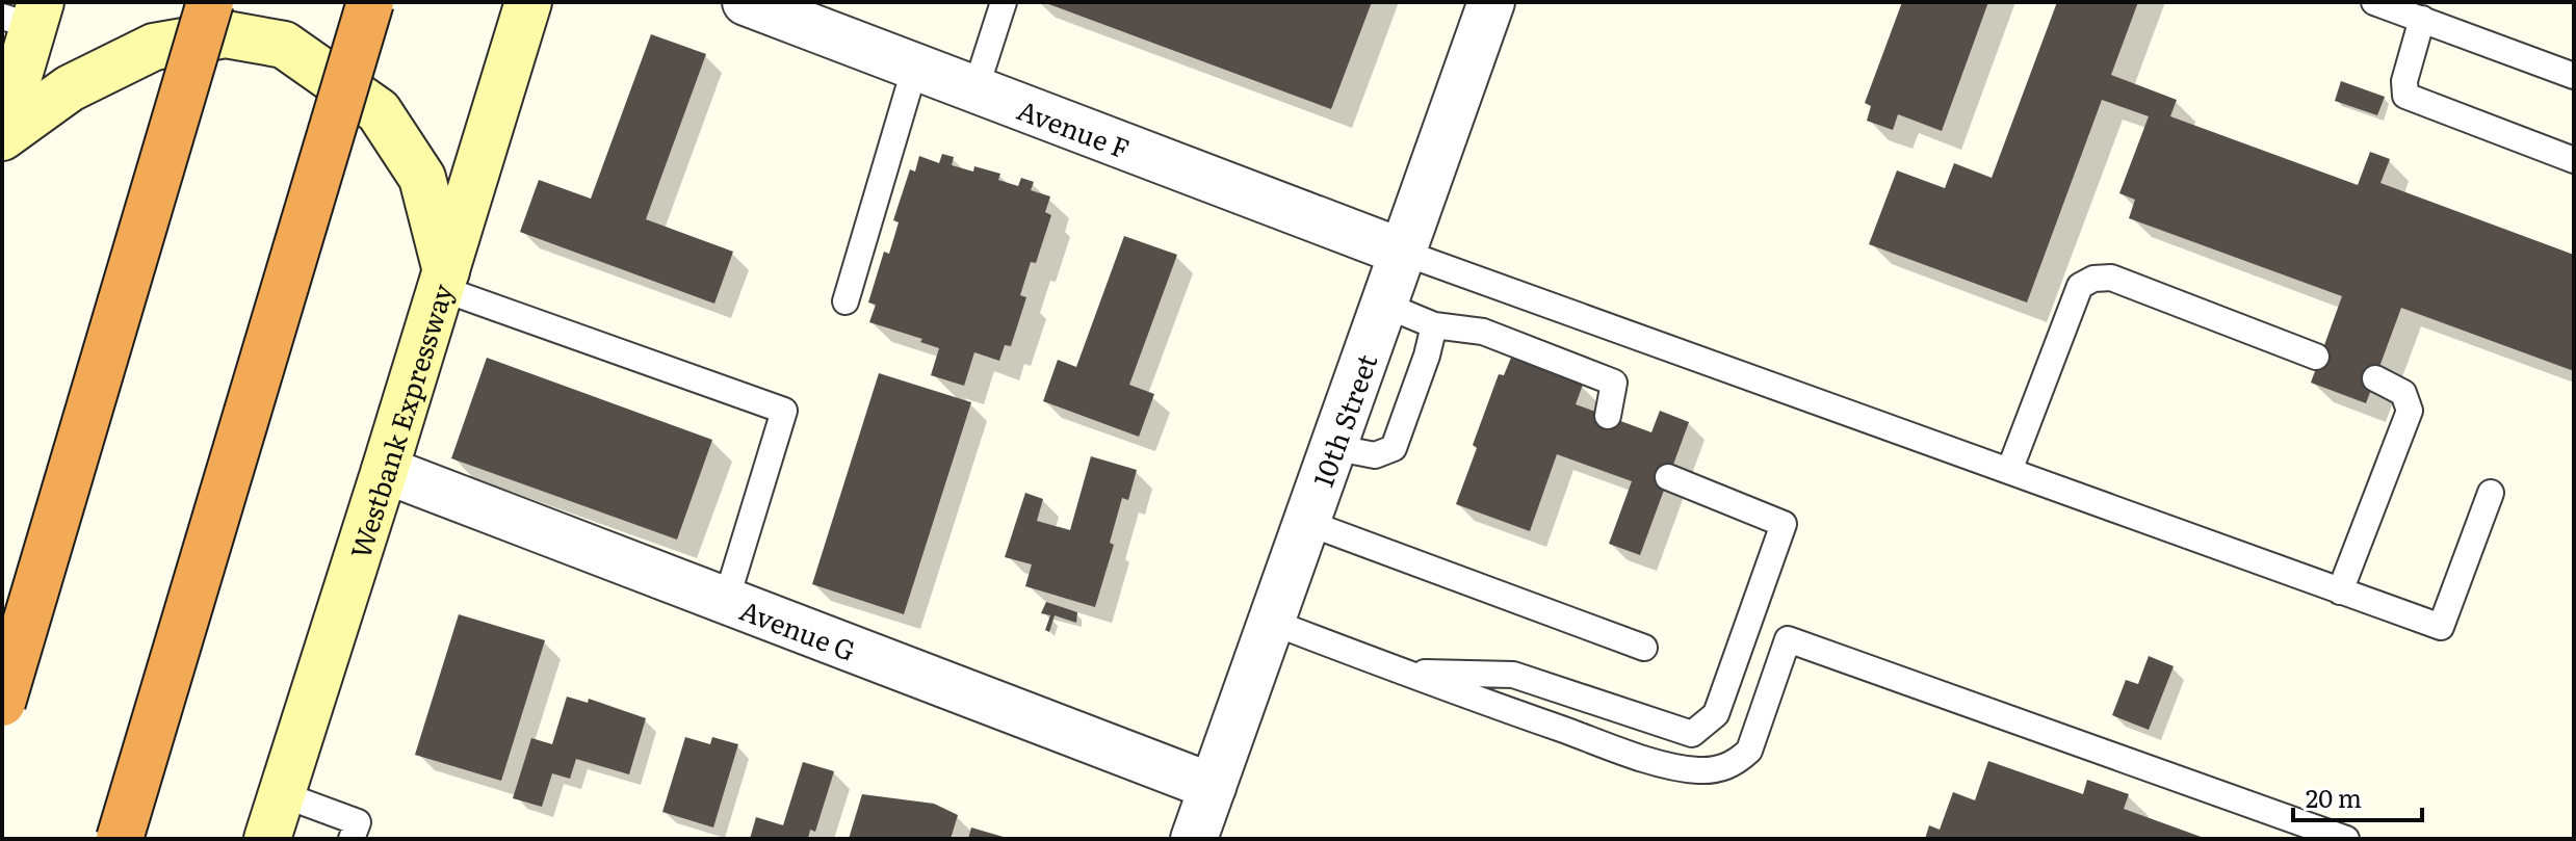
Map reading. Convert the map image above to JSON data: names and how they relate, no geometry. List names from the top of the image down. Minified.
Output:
{"streets":{"main road":["Westbank Expressway"],"street":["Avenue F","10th Street","Avenue G"]},"crossings":[["Avenue F","10th Street"],["10th Street","Avenue G"],["Westbank Expressway","Avenue G"]],"scale_bar":"20 m"}
